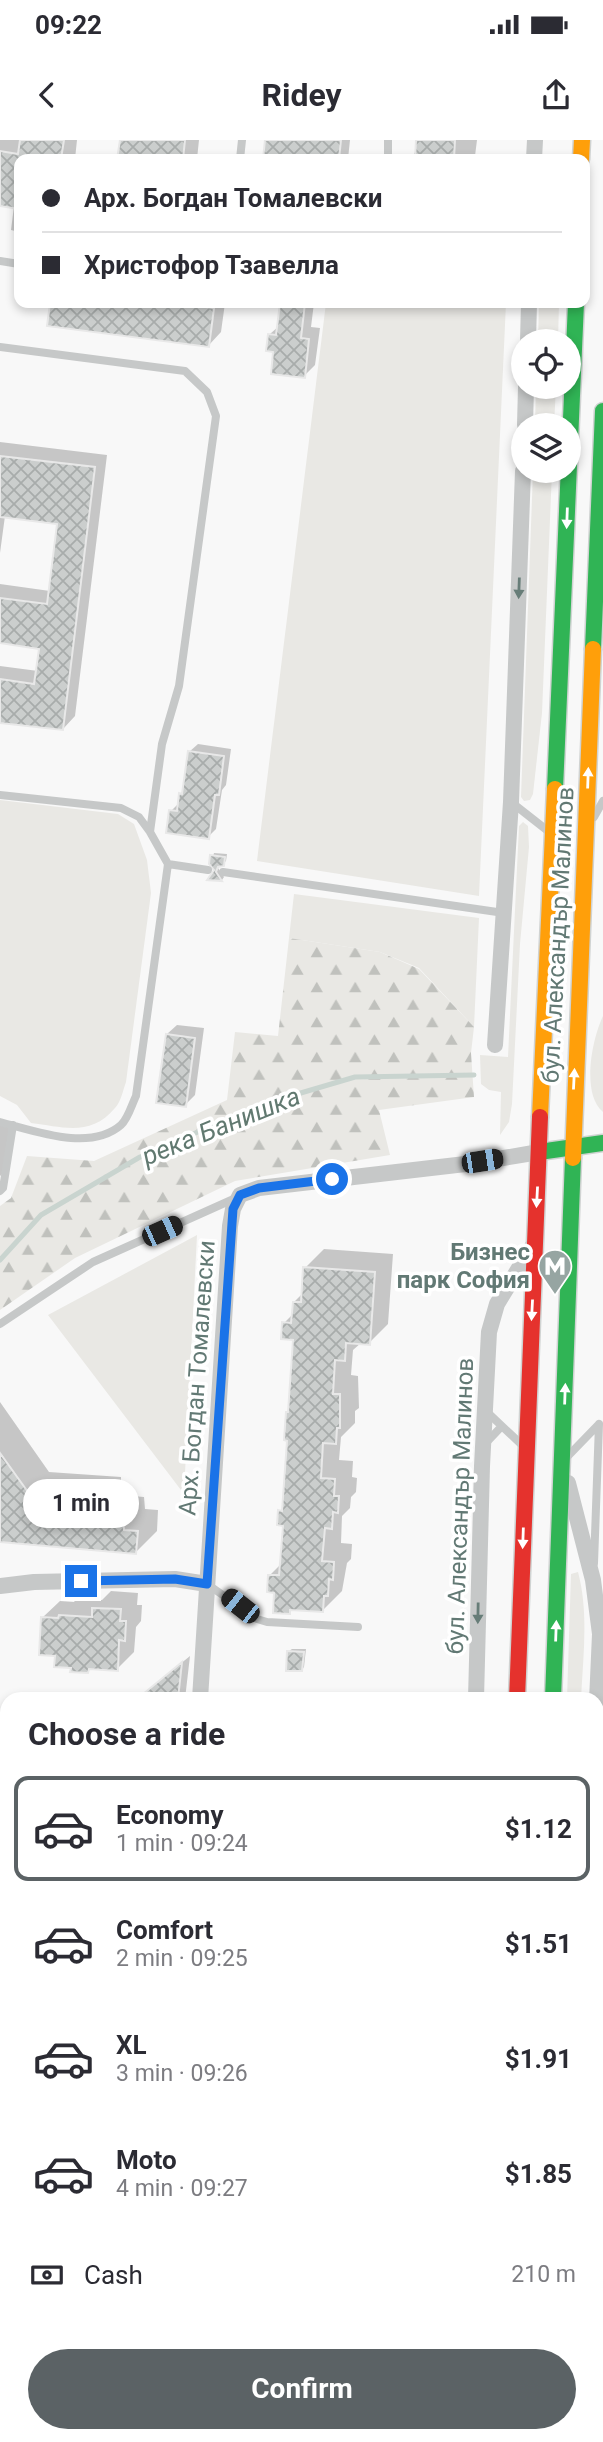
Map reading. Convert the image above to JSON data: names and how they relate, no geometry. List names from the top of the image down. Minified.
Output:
{"streets":{"main road":["бул. Александър Малинов"],"street":["Арх. Богдан Томалевски"]},"water":["река Банишка"],"places":{"metro station":["Бизнес парк София"]},"page":{"status":"09:22","header":"Ridey","banner":["Арх. Богдан Томалевски","Христофор Тзавелла"],"bubble":"1 min","heading":"Choose a ride","list":[{"name":"Economy","note":"1 min · 09:24","value":"$1.12"},{"name":"Comfort","note":"2 min · 09:25","value":"$1.51"},{"name":"XL","note":"3 min · 09:26","value":"$1.91"},{"name":"Moto","note":"4 min · 09:27","value":"$1.85"}],"pay":["Cash","210 m"],"buttons":"Confirm"}}
